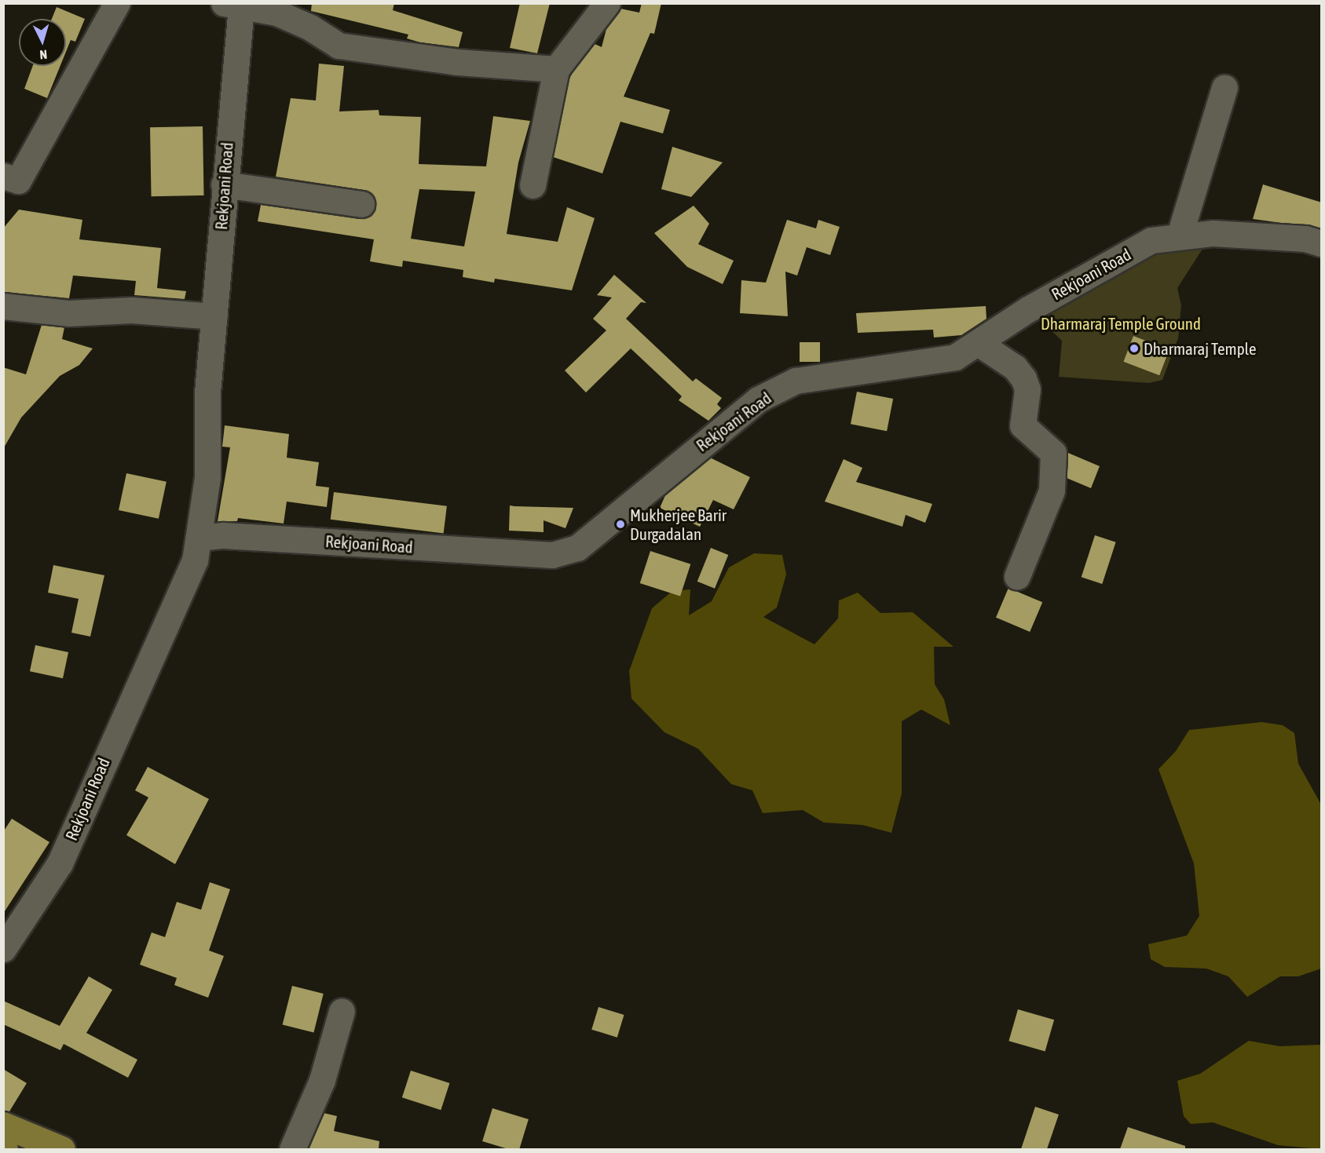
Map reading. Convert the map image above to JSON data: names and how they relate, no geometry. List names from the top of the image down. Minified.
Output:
{"streets":{"street":["Rekjoani Road"]},"parks":["Dharmaraj Temple Ground"],"places":["Dharmaraj Temple","Mukherjee Barir Durgadalan"],"north":"bottom"}
